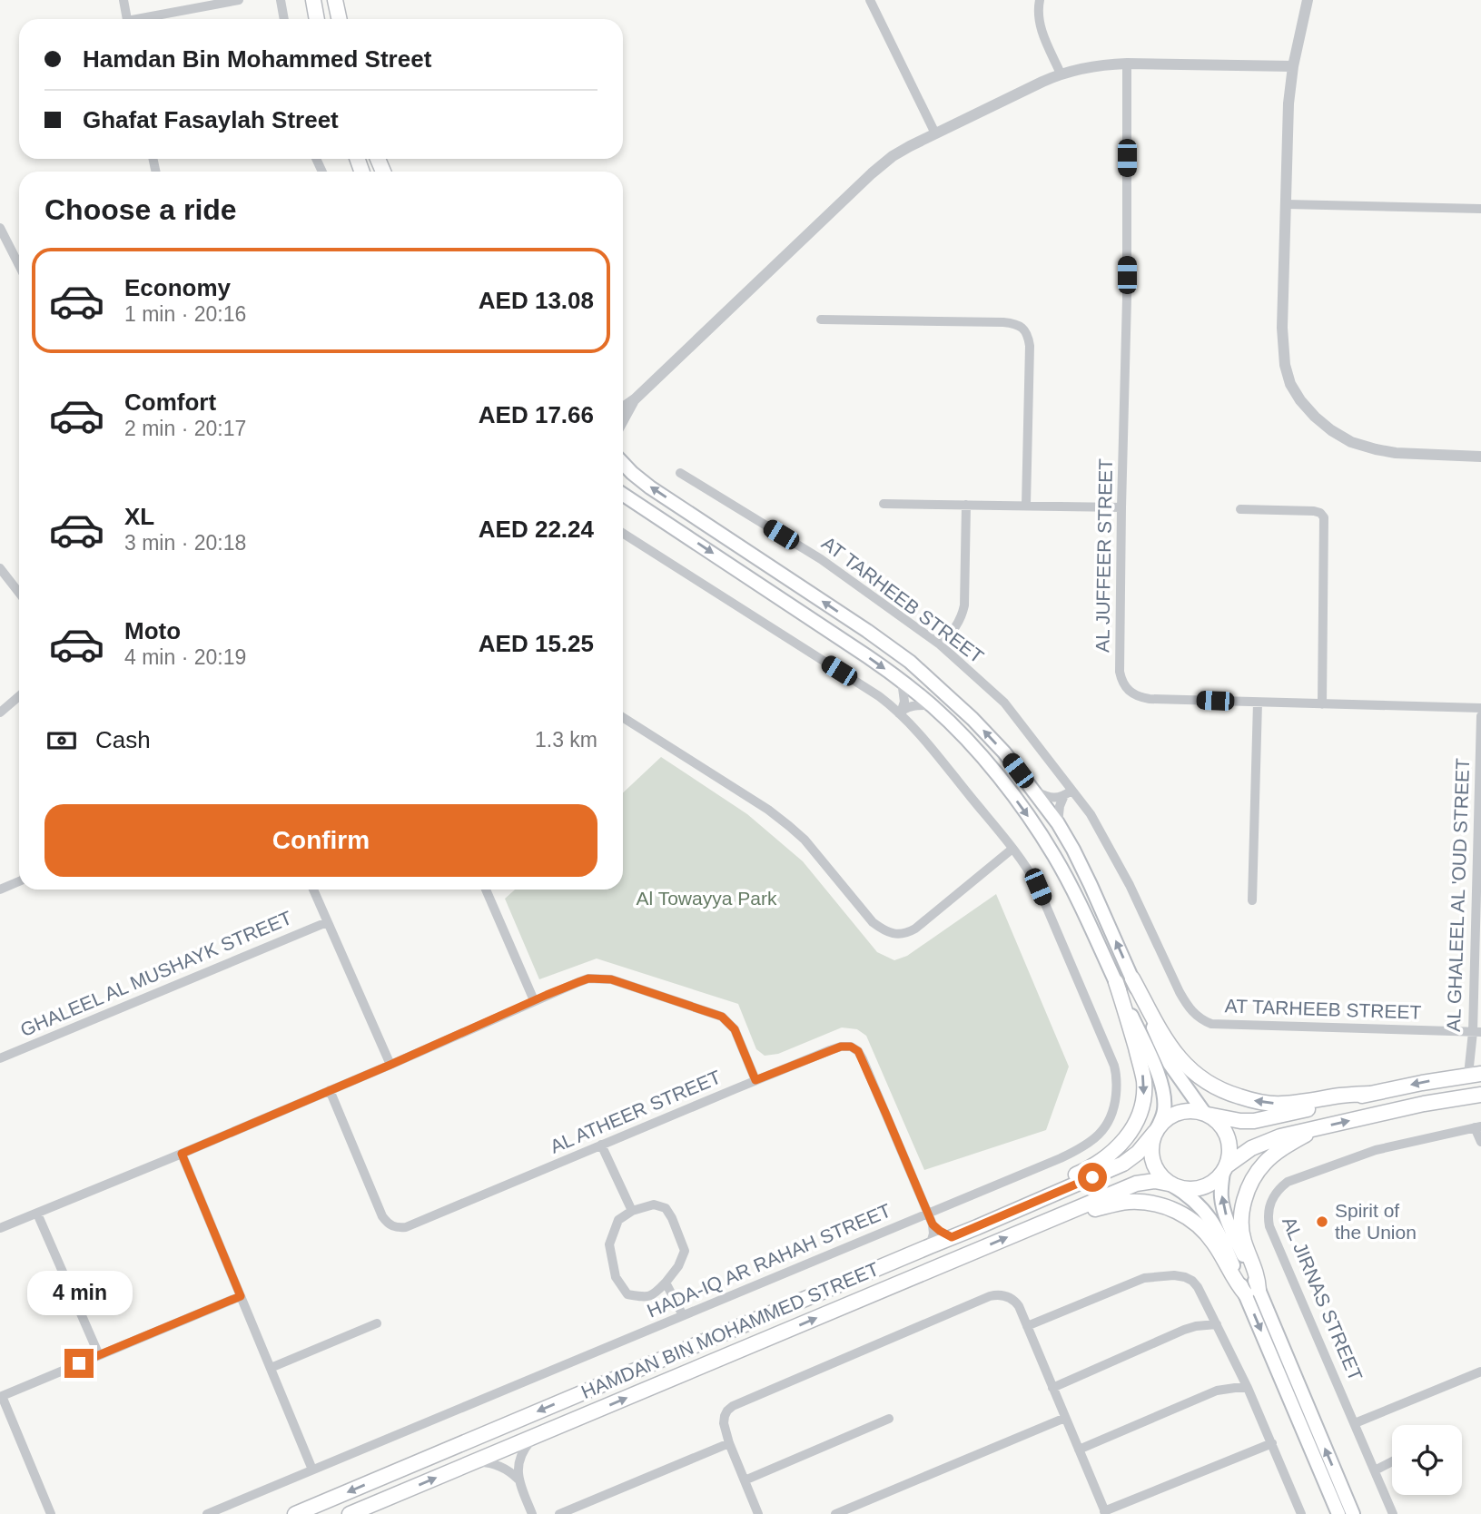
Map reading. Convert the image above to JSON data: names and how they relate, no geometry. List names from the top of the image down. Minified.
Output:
{"streets":{"main road":["HAMDAN BIN MOHAMMED STREET"],"street":["AL JUFFEER STREET","AT TARHEEB STREET","AL GHALEEL AL 'OUD STREET","GHALEEL AL MUSHAYK STREET","AL ATHEER STREET","HADA-IQ AR RAHAH STREET","AL JIRNAS STREET"]},"crossings":[["AT TARHEEB STREET","AL GHALEEL AL 'OUD STREET"],["AL ATHEER STREET","HADA-IQ AR RAHAH STREET"],["AL ATHEER STREET","HAMDAN BIN MOHAMMED STREET"]],"parks":["Al Towayya Park"],"places":["Spirit of the Union"],"page":{"banner":["Hamdan Bin Mohammed Street","Ghafat Fasaylah Street"],"heading":"Choose a ride","list":[{"name":"Economy","note":"1 min · 20:16","value":"AED 13.08"},{"name":"Comfort","note":"2 min · 20:17","value":"AED 17.66"},{"name":"XL","note":"3 min · 20:18","value":"AED 22.24"},{"name":"Moto","note":"4 min · 20:19","value":"AED 15.25"}],"pay":["Cash","1.3 km"],"buttons":"Confirm","bubble":"4 min"}}
